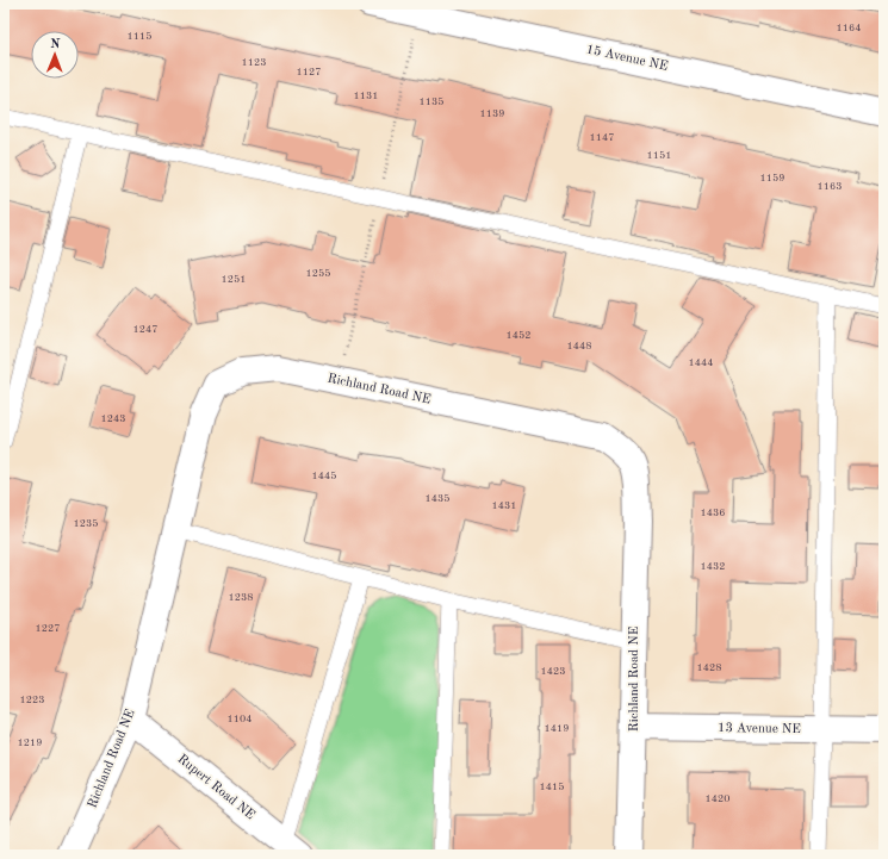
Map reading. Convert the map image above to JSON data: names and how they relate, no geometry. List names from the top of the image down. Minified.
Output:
{"streets":{"street":["15 Avenue NE","Richland Road NE","13 Avenue NE","Rupert Road NE"]},"crossings":[["Richland Road NE","13 Avenue NE"],["Richland Road NE","Rupert Road NE"]],"house_numbers":["1164","1115","1123","1127","1131","1135","1139","1147","1151","1159","1163","1255","1251","1247","1452","1448","1444","1243","1445","1435","1431","1436","1235","1432","1238","1227","1428","1423","1223","1104","1419","1219","1415","1420"],"north":"top"}
